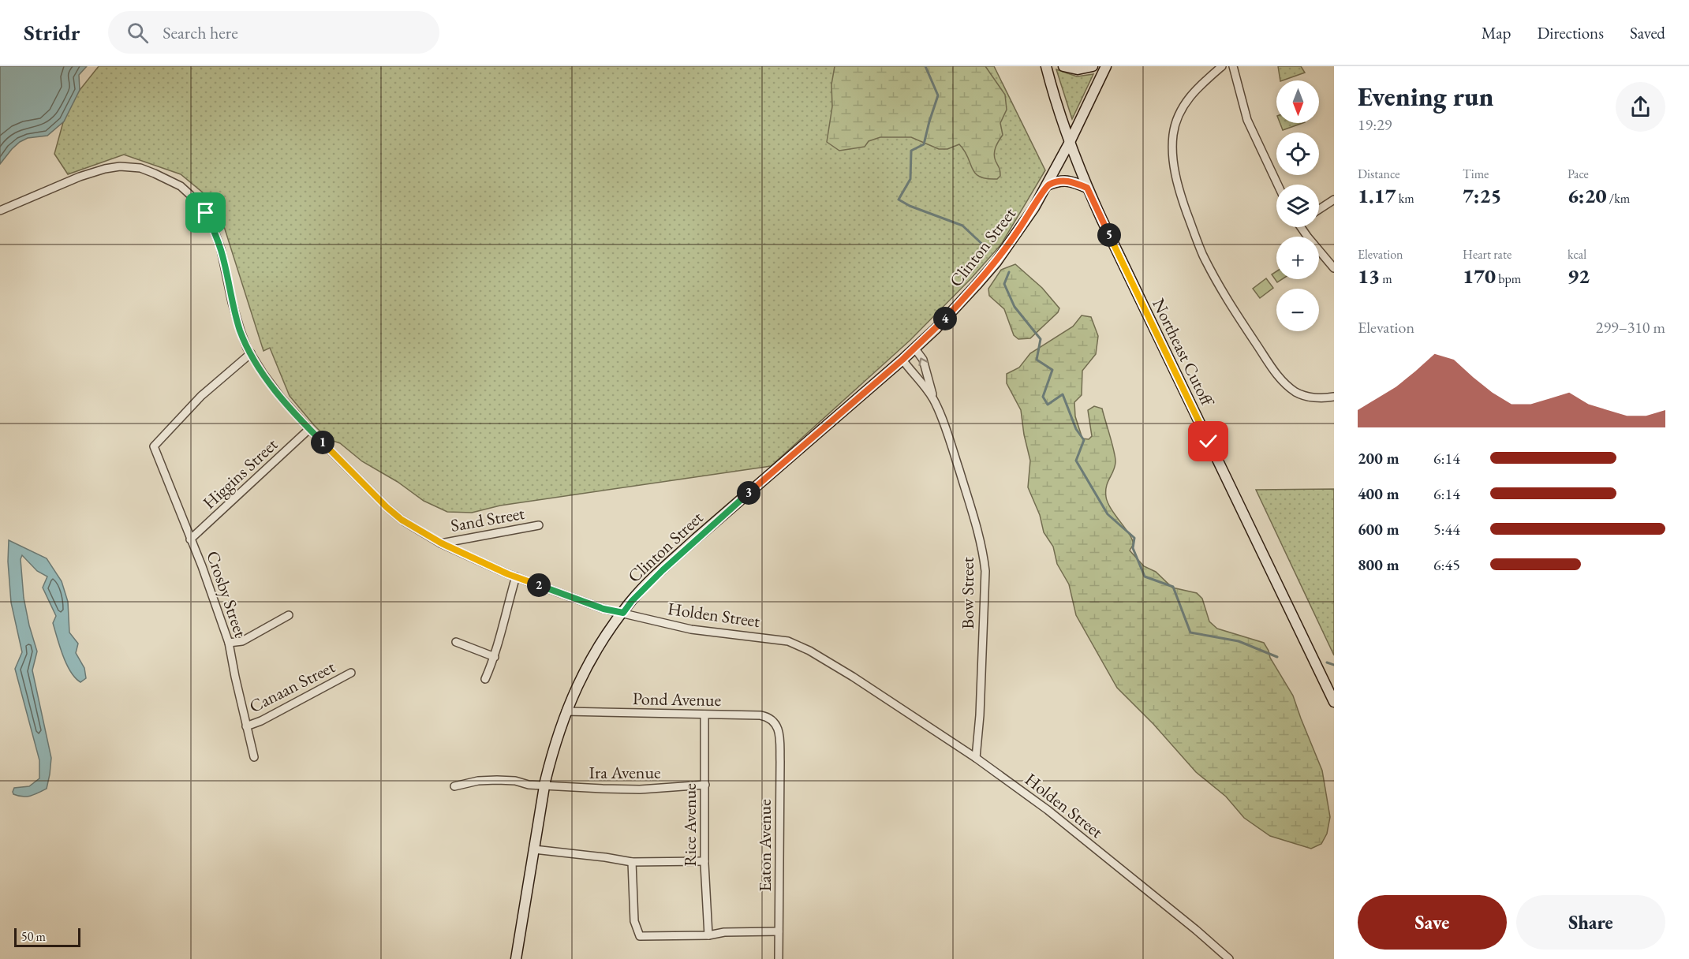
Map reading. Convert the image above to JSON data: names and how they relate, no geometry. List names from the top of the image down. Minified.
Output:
{"streets":{"main road":["Clinton Street","Northeast Cutoff"],"street":["Higgins Street","Sand Street","Bow Street","Crosby Street","Holden Street","Canaan Street","Pond Avenue","Ira Avenue","Rice Avenue","Eaton Avenue"]},"crossings":[["Clinton Street","Northeast Cutoff"],["Clinton Street","Bow Street"],["Clinton Street","Holden Street"],["Clinton Street","Pond Avenue"],["Clinton Street","Ira Avenue"],["Higgins Street","Crosby Street"],["Higgins Street","Holden Street"],["Sand Street","Holden Street"],["Bow Street","Holden Street"],["Crosby Street","Holden Street"],["Crosby Street","Canaan Street"],["Pond Avenue","Rice Avenue"],["Pond Avenue","Eaton Avenue"],["Ira Avenue","Rice Avenue"]],"scale_bar":"50 m","north":"bottom","page":{"header":"Stridr","search":"Search here","nav":["Map","Directions","Saved"],"heading":["Evening run","19:29"],"map_buttons":["+","−"],"stats":[["Distance","1.17 km"],["Time","7:25"],["Pace","6:20 /km"],["Elevation","13 m"],["Heart rate","170 bpm"],["kcal","92"]],"pins":["5","4","1","3","2"],"chart":["Elevation","299–310 m"],"list":[{"name":"200 m","note":"6:14"},{"name":"400 m","note":"6:14"},{"name":"600 m","note":"5:44"},{"name":"800 m","note":"6:45"}],"buttons":["Save","Share"],"scale":"50 m"}}
